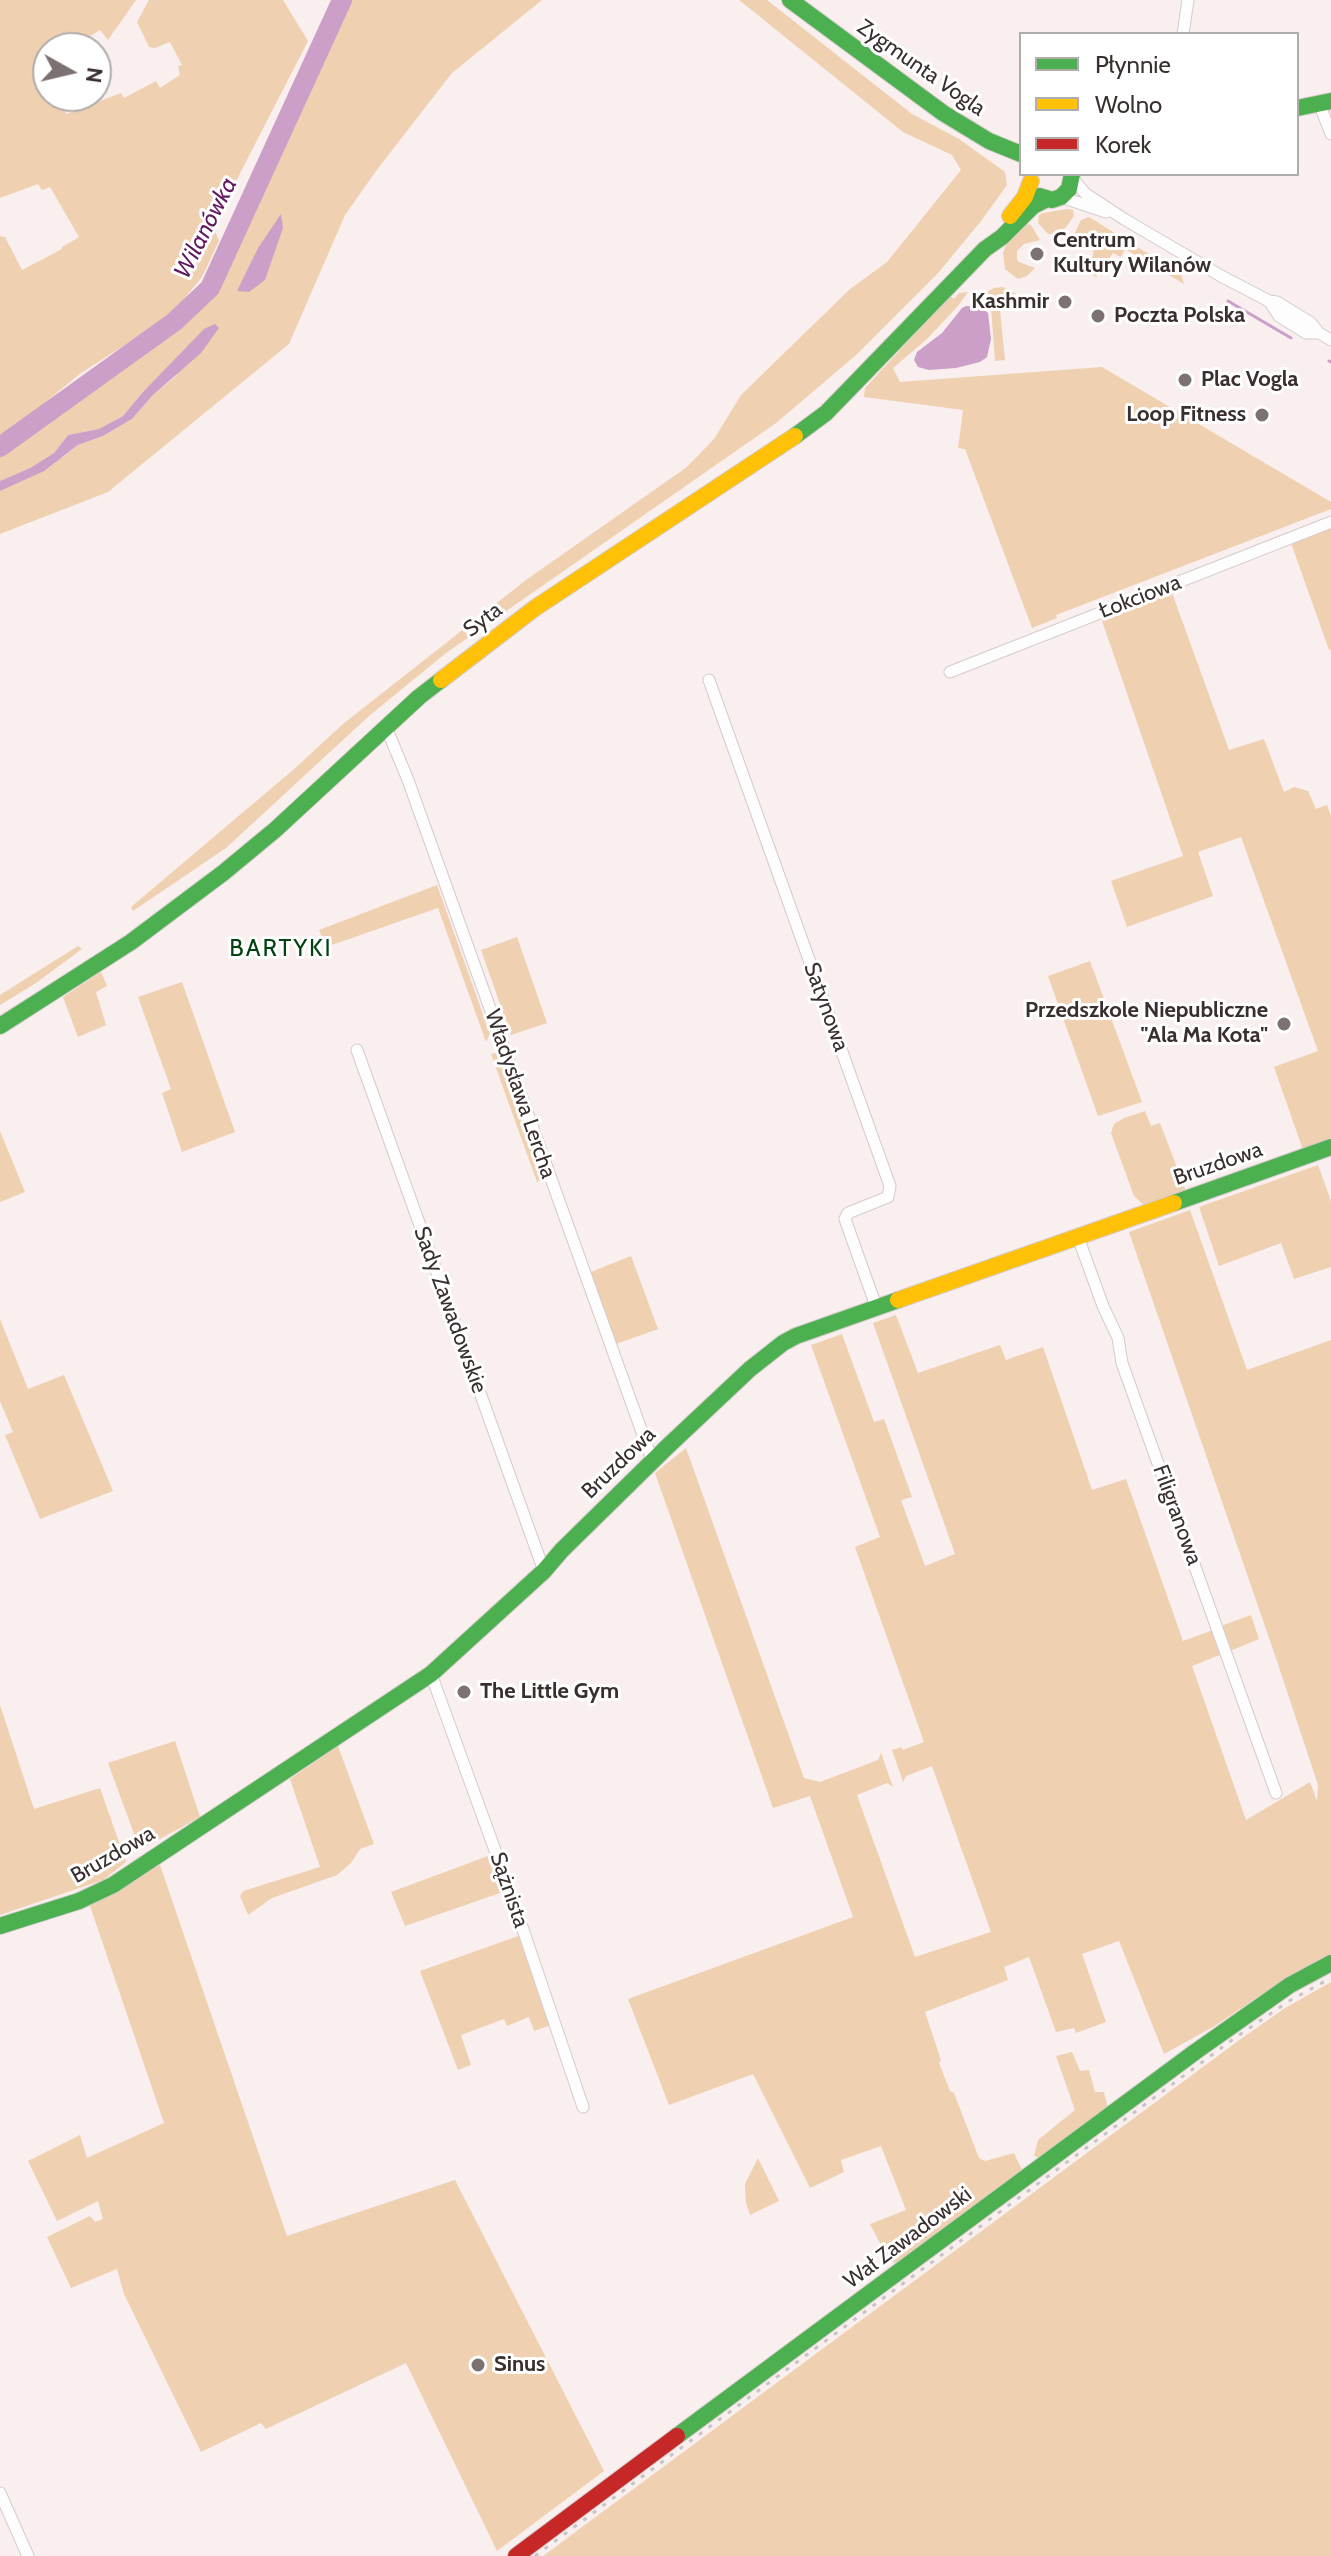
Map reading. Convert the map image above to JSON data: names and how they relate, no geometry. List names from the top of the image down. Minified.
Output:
{"streets":{"street":["Zygmunta Vogla","Łokciowa","Syta","Satynowa","Władysława Lercha","Bruzdowa","Sady Zawadowskie","Filigranowa","Sążnista","Wał Zawadowski"]},"crossings":[["Zygmunta Vogla","Syta"],["Syta","Władysława Lercha"],["Satynowa","Bruzdowa"],["Władysława Lercha","Bruzdowa"],["Bruzdowa","Sady Zawadowskie"],["Bruzdowa","Filigranowa"],["Bruzdowa","Sążnista"]],"districts":["BARTYKI"],"water":["Wilanówka"],"places":["Centrum Kultury Wilanów","Kashmir","Poczta Polska","Plac Vogla","Loop Fitness","Przedszkole Niepubliczne \"Ala Ma Kota\"","The Little Gym","Sinus"],"legend":["Płynnie","Wolno","Korek"],"north":"right"}
